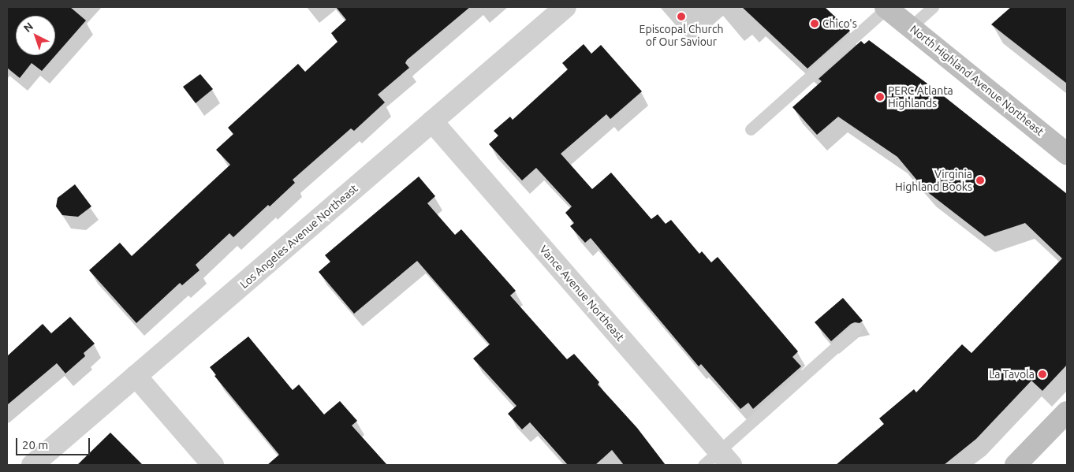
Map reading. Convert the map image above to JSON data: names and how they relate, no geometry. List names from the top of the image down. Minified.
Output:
{"streets":{"street":["North Highland Avenue Northeast","Los Angeles Avenue Northeast","Vance Avenue Northeast"]},"crossings":[["Los Angeles Avenue Northeast","Vance Avenue Northeast"]],"places":["Episcopal Church of Our Saviour","Chico's","PERC Atlanta Highlands","Virginia Highland Books","La Tavola"],"scale_bar":"20 m","north":"top left"}
